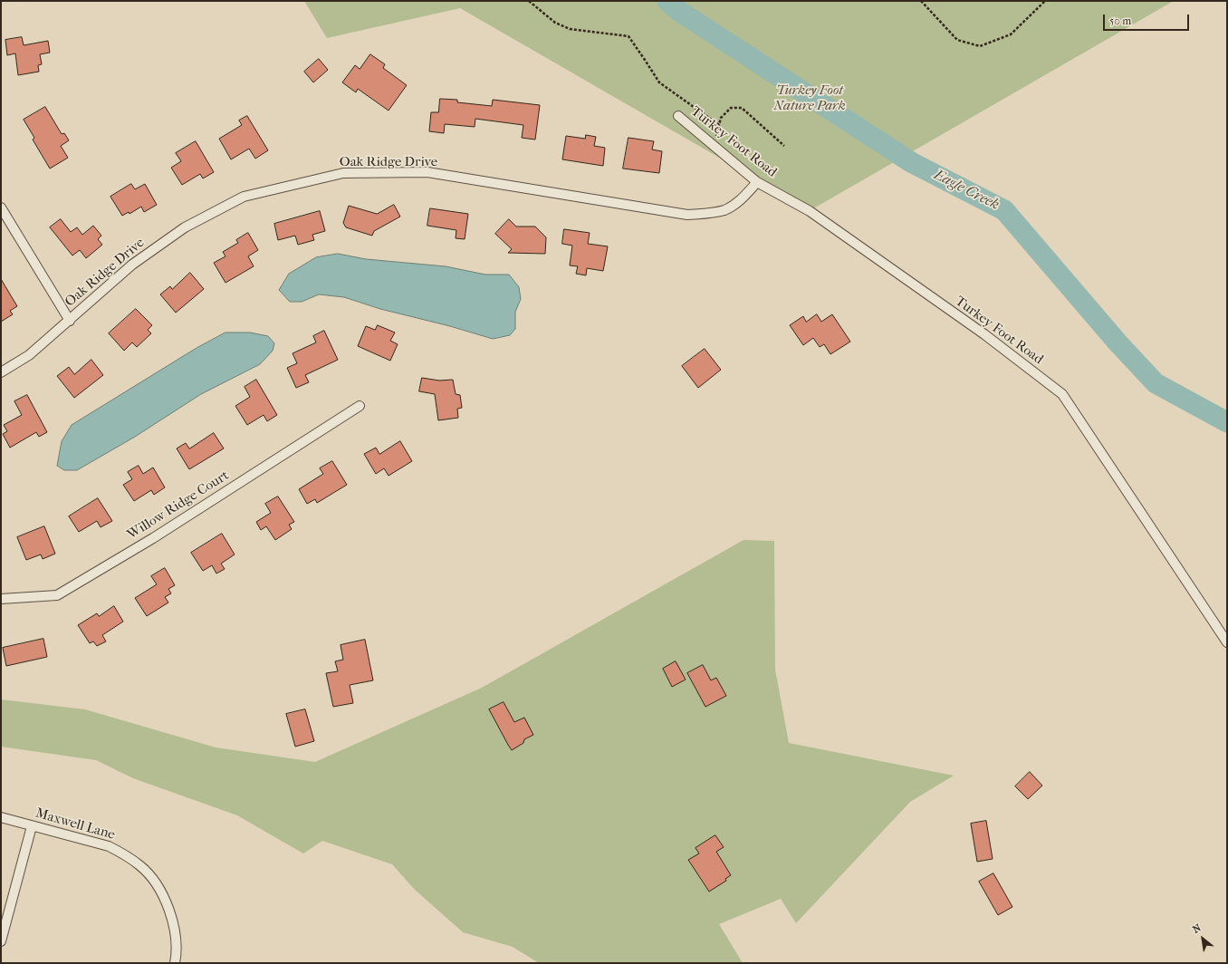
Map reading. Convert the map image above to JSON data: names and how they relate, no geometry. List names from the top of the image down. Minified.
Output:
{"streets":{"street":["Turkey Foot Road","Oak Ridge Drive","Willow Ridge Court","Maxwell Lane"]},"crossings":[["Turkey Foot Road","Oak Ridge Drive"]],"water":["Eagle Creek"],"parks":["Turkey Foot Nature Park"],"scale_bar":"50 m","north":"top left"}
